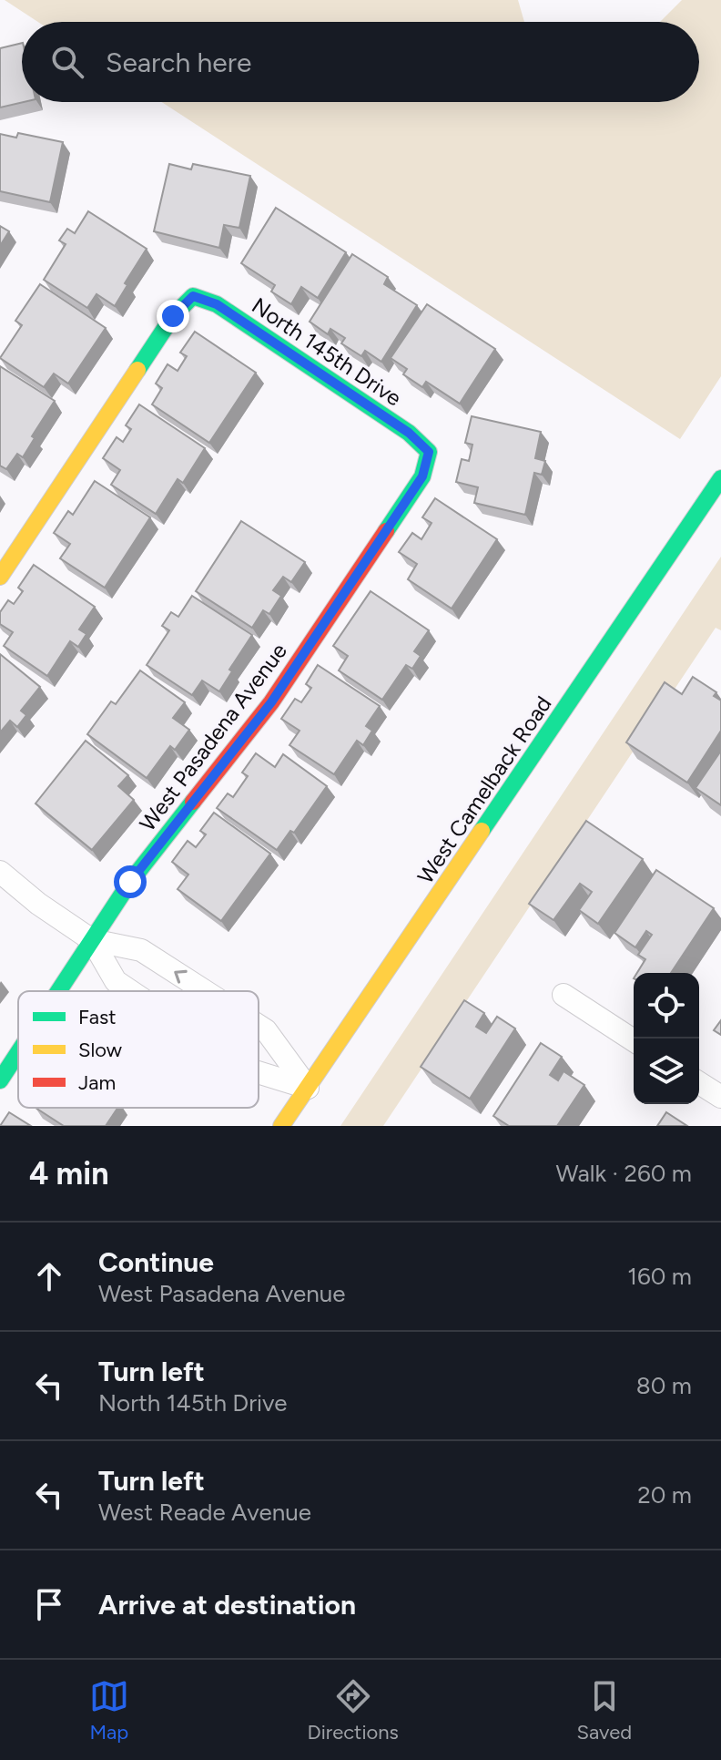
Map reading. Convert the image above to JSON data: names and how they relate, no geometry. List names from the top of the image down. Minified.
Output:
{"streets":{"street":["North 145th Drive","West Pasadena Avenue","West Camelback Road"]},"crossings":[["North 145th Drive","West Pasadena Avenue"]],"legend":["Fast","Slow","Jam"],"page":{"search":"Search here","heading":["4 min","Walk · 260 m"],"list":[["Continue","West Pasadena Avenue","160 m"],["Turn left","North 145th Drive","80 m"],["Turn left","West Reade Avenue","20 m"],"Arrive at destination"],"nav":["Map","Directions","Saved"]}}
